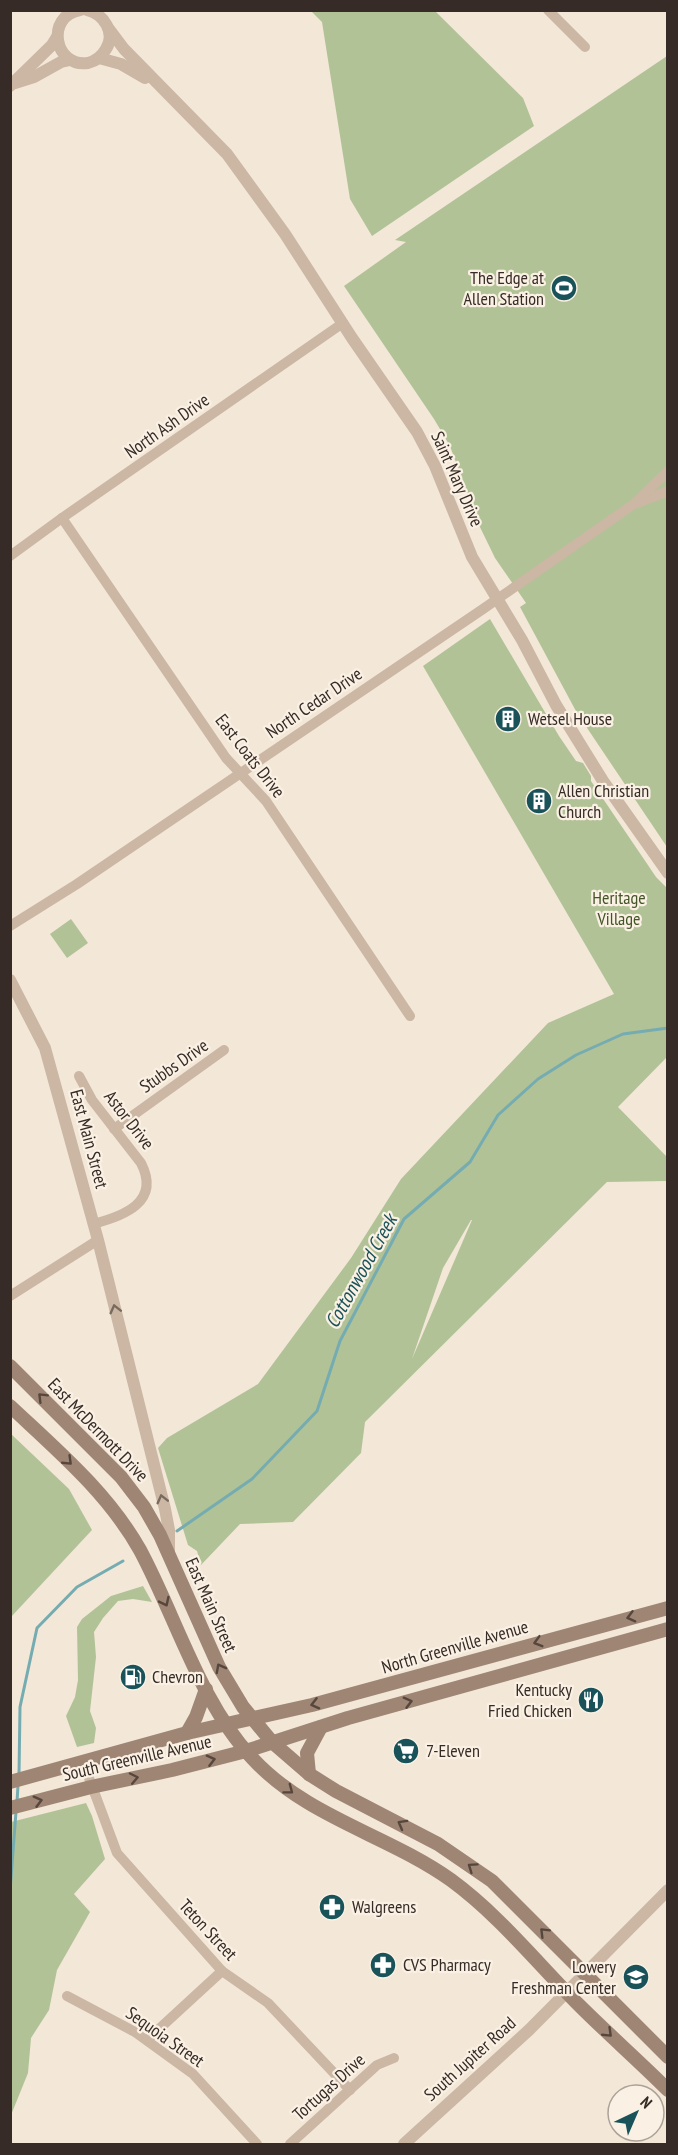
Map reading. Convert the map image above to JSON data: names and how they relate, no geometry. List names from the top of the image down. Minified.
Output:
{"streets":{"main road":["East Main Street","East McDermott Drive","North Greenville Avenue","South Greenville Avenue"],"street":["North Ash Drive","Saint Mary Drive","North Cedar Drive","East Coats Drive","Stubbs Drive","Astor Drive","Teton Street","Sequoia Street","South Jupiter Road","Tortugas Drive"]},"crossings":[["North Ash Drive","Saint Mary Drive"],["North Ash Drive","East Coats Drive"],["Saint Mary Drive","North Cedar Drive"],["North Cedar Drive","East Coats Drive"],["Stubbs Drive","Astor Drive"],["Astor Drive","East Main Street"],["East Main Street","East McDermott Drive"],["East Main Street","North Greenville Avenue"],["East Main Street","South Greenville Avenue"],["East Main Street","South Jupiter Road"],["North Greenville Avenue","South Greenville Avenue"],["South Greenville Avenue","Teton Street"],["Teton Street","Tortugas Drive"]],"one_way":["East Main Street"],"water":["Cottonwood Creek"],"parks":["Heritage Village"],"places":{"sports":["The Edge at Allen Station"],"building":["Wetsel House","Allen Christian Church"],"fuel station":["Chevron"],"restaurant":["Kentucky Fried Chicken"],"supermarket":["7-Eleven"],"pharmacy":["Walgreens","CVS Pharmacy"],"school or university":["Lowery Freshman Center"]},"north":"top right"}
